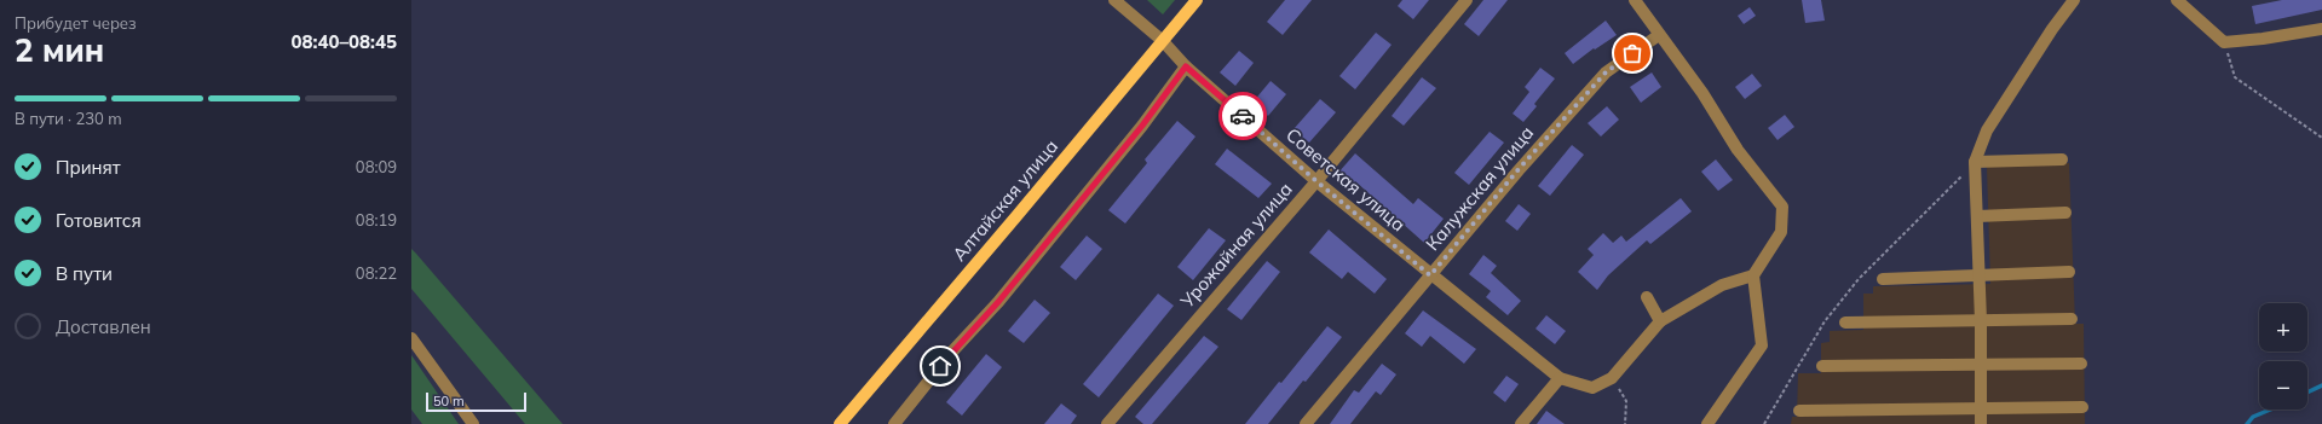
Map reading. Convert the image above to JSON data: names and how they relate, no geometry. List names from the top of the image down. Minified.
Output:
{"streets":{"main road":["Алтайская улица"],"street":["Советская улица","Калужская улица","Урожайная улица"]},"crossings":[["Советская улица","Калужская улица"],["Советская улица","Алтайская улица"],["Советская улица","Урожайная улица"]],"scale_bar":"50 m","page":{"heading":["2 мин","Прибудет через","08:40–08:45"],"bar":"В пути · 230 m","list":[["Принят","08:09"],["Готовится","08:19"],["В пути","08:22"],"Доставлен"],"map_buttons":["+","−"],"scale":"50 m"}}
